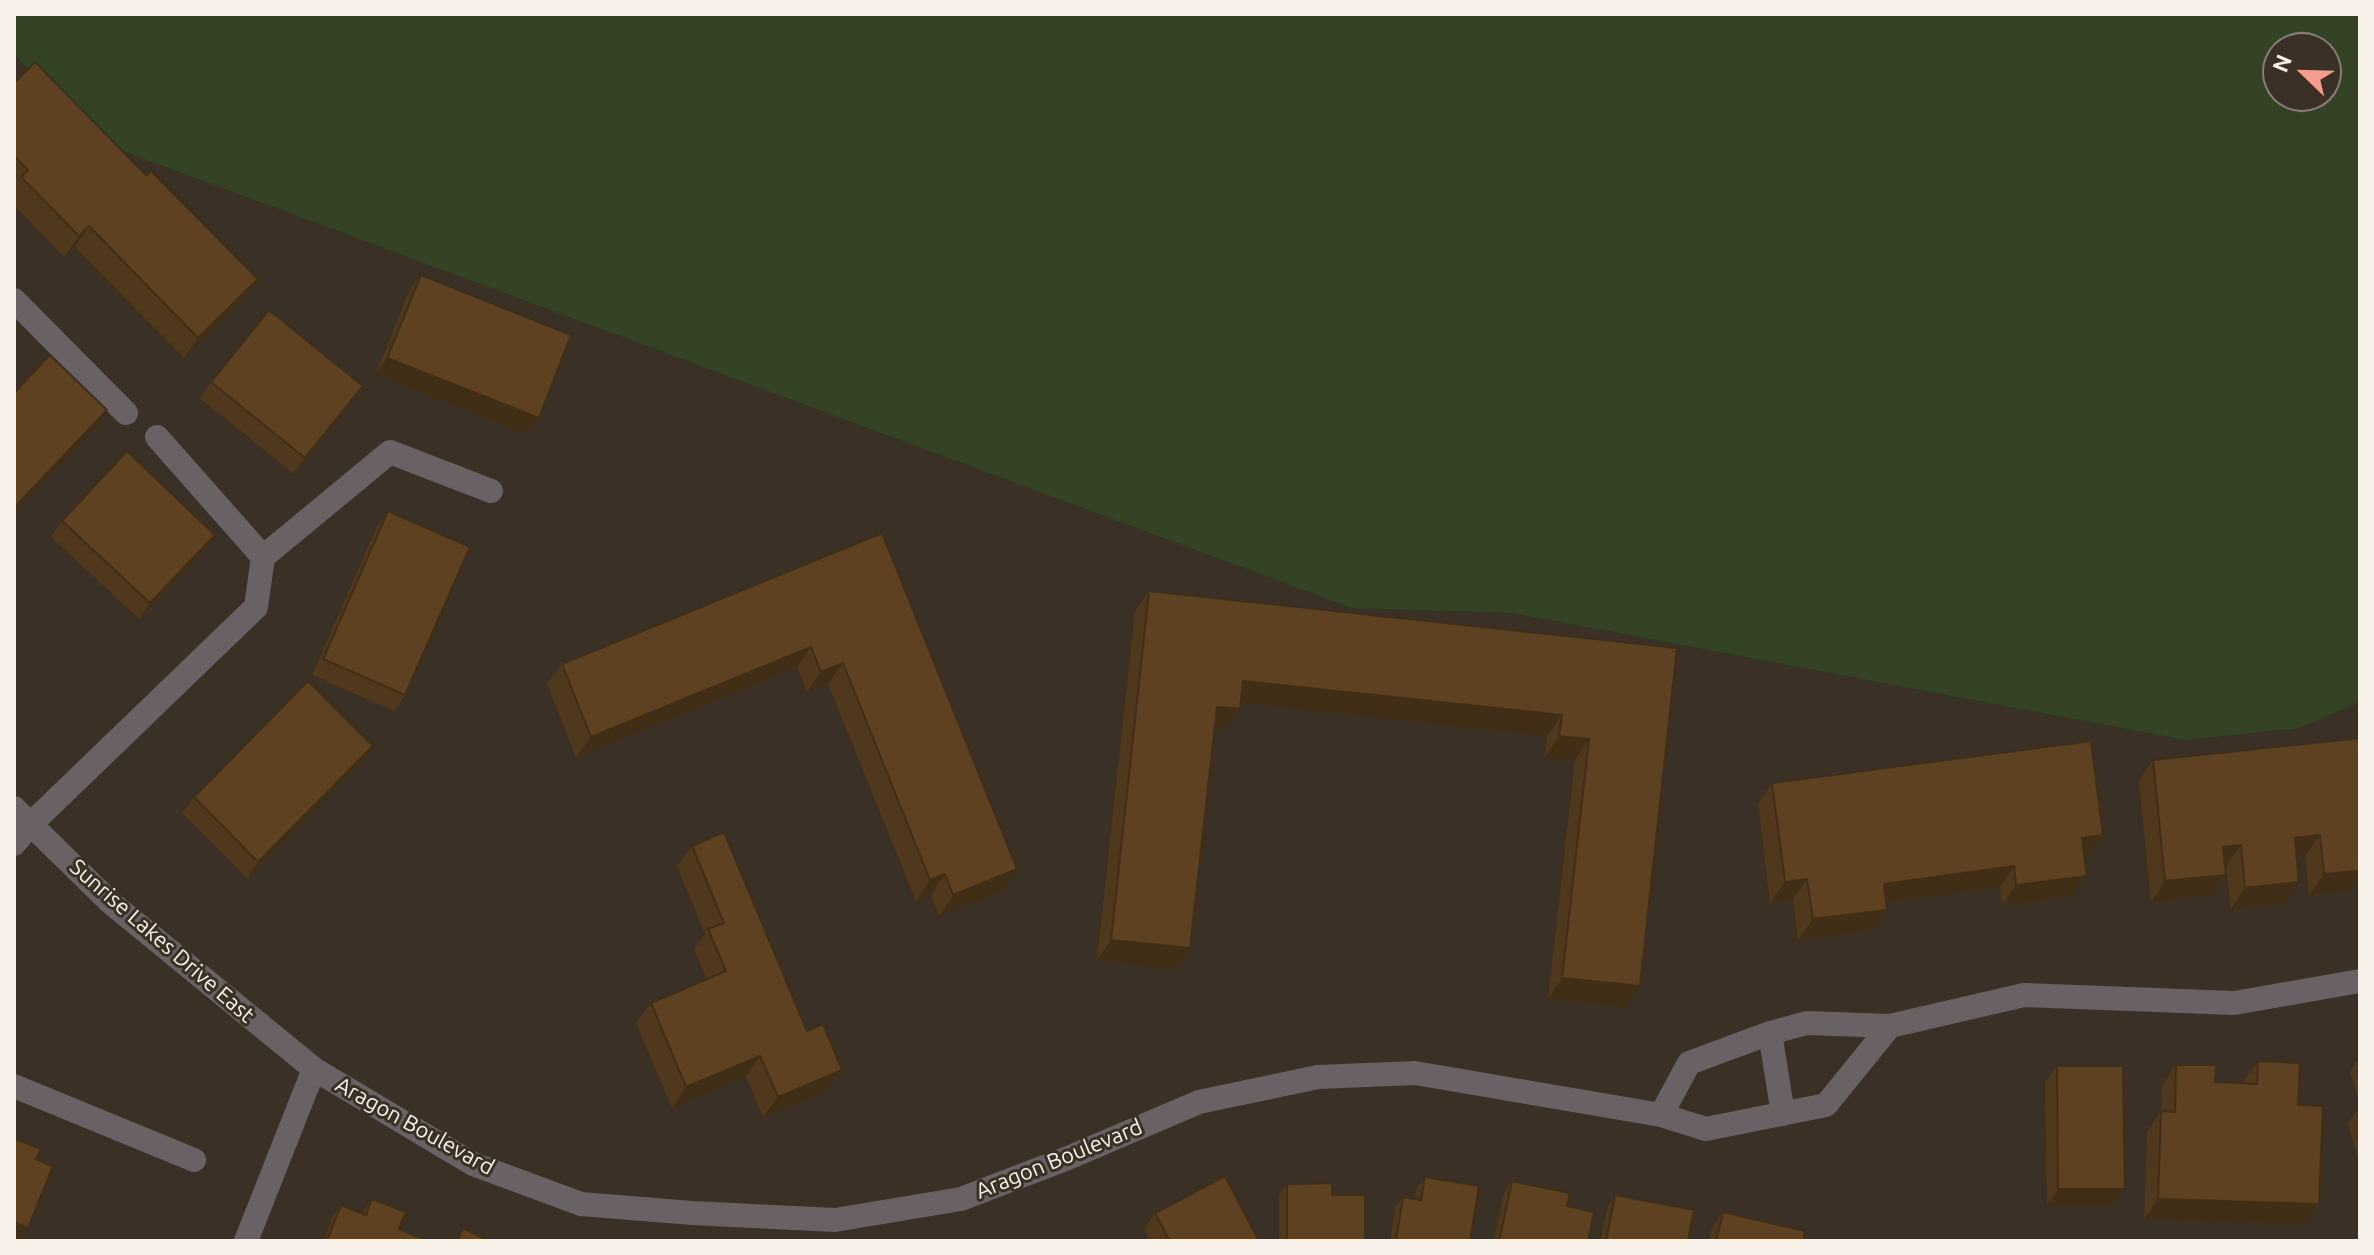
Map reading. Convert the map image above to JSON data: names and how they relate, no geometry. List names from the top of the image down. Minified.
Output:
{"streets":{"street":["Sunrise Lakes Drive East","Aragon Boulevard"]},"crossings":[["Sunrise Lakes Drive East","Aragon Boulevard"]],"north":"top left"}
